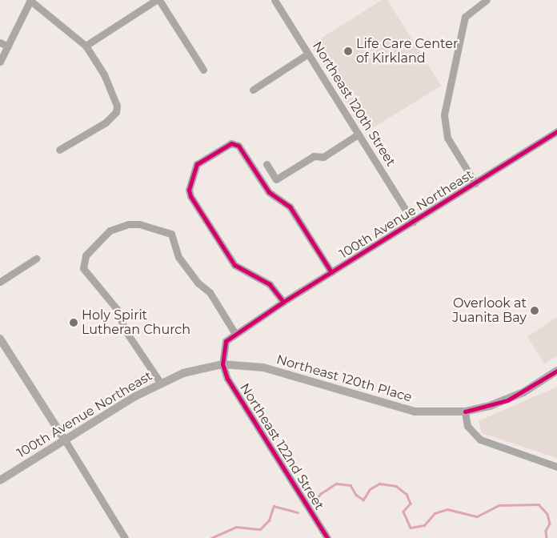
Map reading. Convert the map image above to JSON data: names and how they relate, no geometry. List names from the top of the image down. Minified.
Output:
{"streets":{"main road":["100th Avenue Northeast","Northeast 120th Place"],"street":["Northeast 120th Street","Northeast 122nd Street"]},"crossings":[["Northeast 120th Street","100th Avenue Northeast"],["100th Avenue Northeast","Northeast 120th Place"],["100th Avenue Northeast","Northeast 122nd Street"],["Northeast 120th Place","Northeast 122nd Street"]],"places":["Life Care Center of Kirkland","Overlook at Juanita Bay","Holy Spirit Lutheran Church"]}
